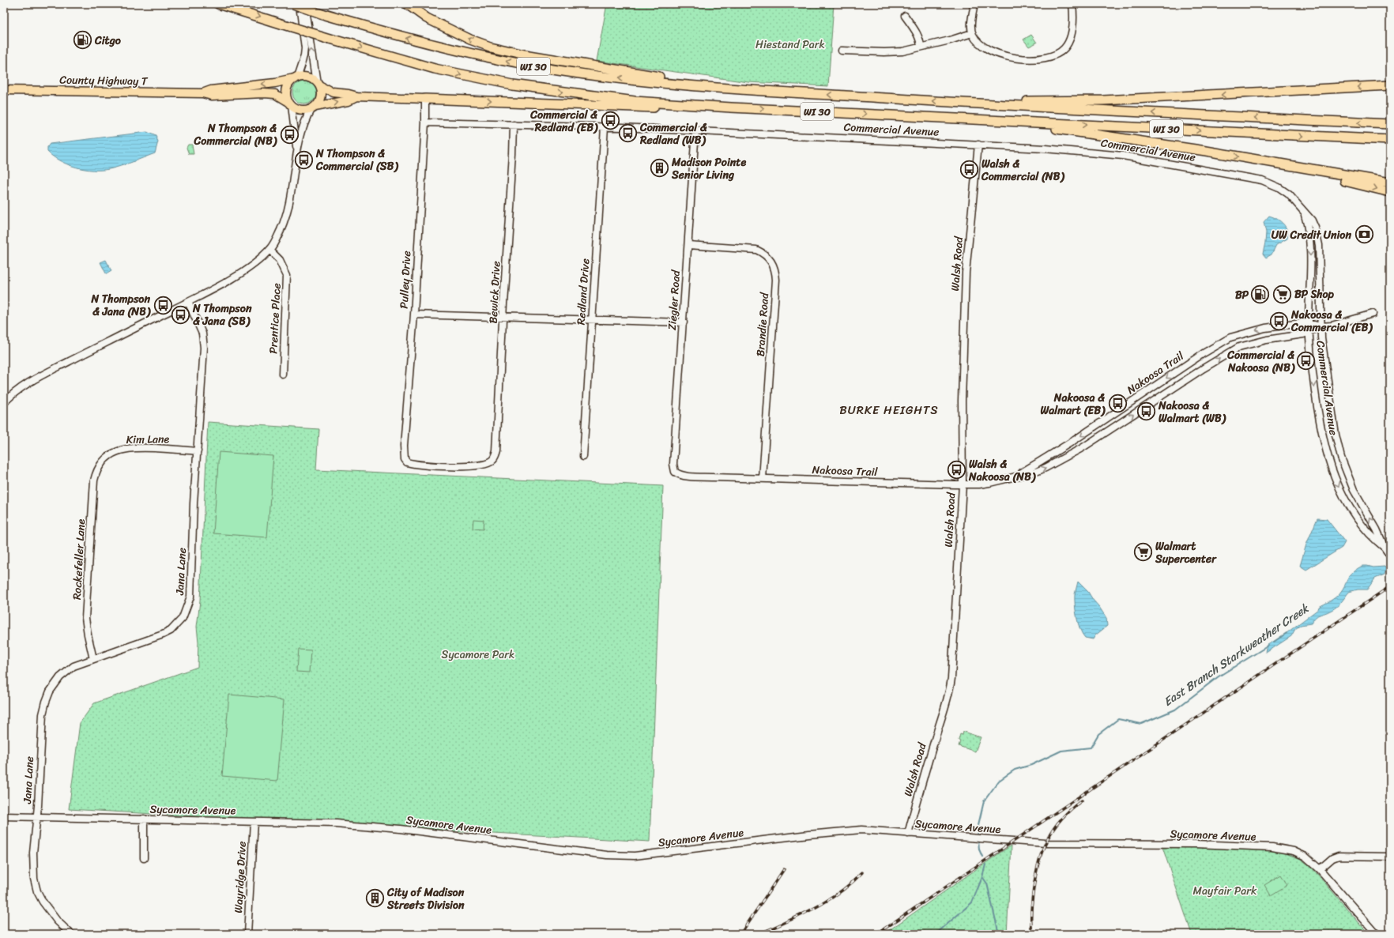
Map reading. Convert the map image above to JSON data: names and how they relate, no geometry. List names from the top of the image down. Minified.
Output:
{"streets":{"highway":["WI 30"],"main road":["County Highway T"],"street":["Commercial Avenue","Walsh Road","Pulley Drive","Redland Drive","Bewick Drive","Ziegler Road","Prentice Place","Brandie Road","Nakoosa Trail","Kim Lane","Rockefeller Lane","Jana Lane","Sycamore Avenue","Wayridge Drive"]},"crossings":[["Commercial Avenue","Walsh Road"],["Commercial Avenue","Pulley Drive"],["Commercial Avenue","Redland Drive"],["Commercial Avenue","Bewick Drive"],["Commercial Avenue","Ziegler Road"],["Commercial Avenue","Nakoosa Trail"],["Walsh Road","Nakoosa Trail"],["Walsh Road","Sycamore Avenue"],["Pulley Drive","Bewick Drive"],["Ziegler Road","Brandie Road"],["Ziegler Road","Nakoosa Trail"],["Brandie Road","Nakoosa Trail"],["Kim Lane","Rockefeller Lane"],["Kim Lane","Jana Lane"],["Rockefeller Lane","Jana Lane"],["Jana Lane","Sycamore Avenue"],["Sycamore Avenue","Wayridge Drive"]],"districts":["BURKE HEIGHTS"],"water":["East Branch Starkweather Creek"],"parks":["Hiestand Park","Sycamore Park","Mayfair Park"],"places":{"fuel station":["Citgo","BP"],"bus stop":["Commercial & Redland (EB)","Commercial & Redland (WB)","N Thompson & Commercial (NB)","N Thompson & Commercial (SB)","Walsh & Commercial (NB)","N Thompson & Jana (NB)","N Thompson & Jana (SB)","Nakoosa & Commercial (EB)","Commercial & Nakoosa (NB)","Nakoosa & Walmart (EB)","Nakoosa & Walmart (WB)","Walsh & Nakoosa (NB)"],"building":["Madison Pointe Senior Living","City of Madison Streets Division"],"bank":["UW Credit Union"],"supermarket":["BP Shop","Walmart Supercenter"]}}
